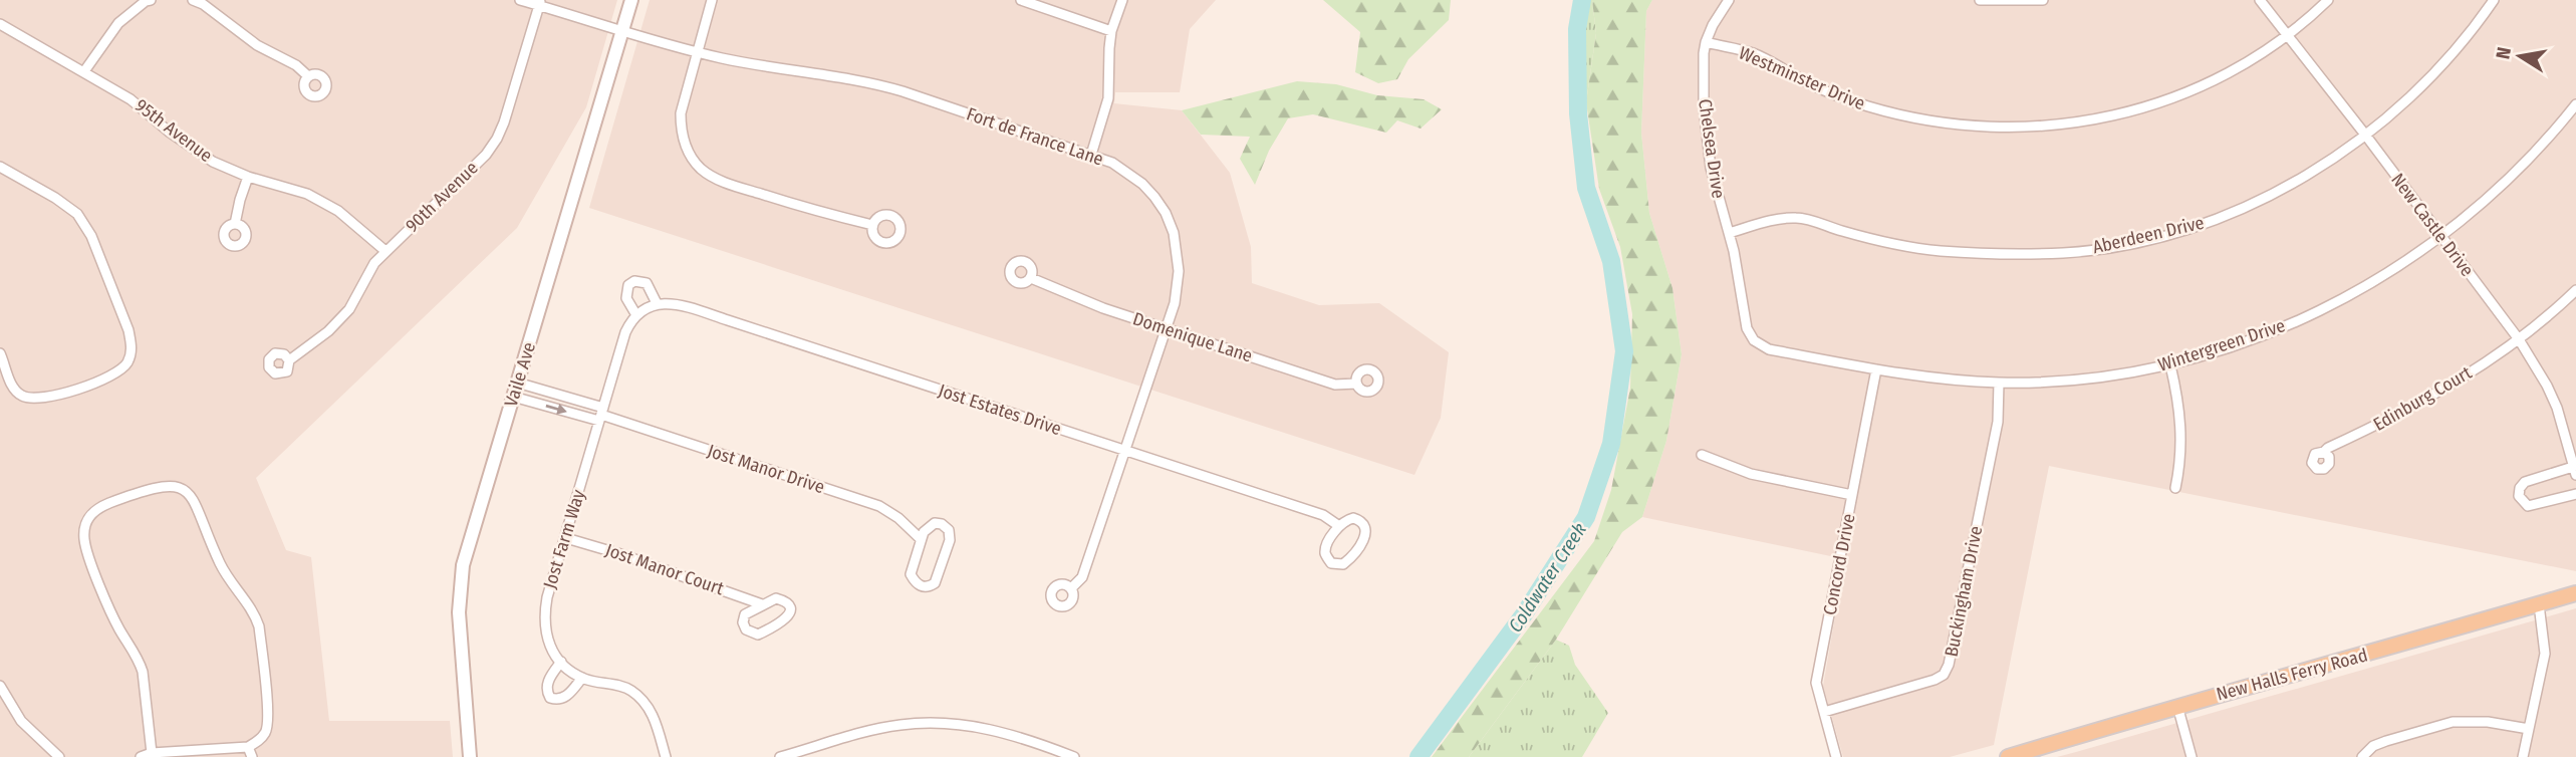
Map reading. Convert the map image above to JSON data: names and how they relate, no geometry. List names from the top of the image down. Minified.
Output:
{"streets":{"main road":["Vaile Ave","New Halls Ferry Road"],"street":["Westminster Drive","95th Avenue","Fort de France Lane","Chelsea Drive","90th Avenue","New Castle Drive","Aberdeen Drive","Domenique Lane","Wintergreen Drive","Edinburg Court","Jost Estates Drive","Jost Manor Drive","Jost Farm Way","Concord Drive","Jost Manor Court","Buckingham Drive"]},"crossings":[["Westminster Drive","Chelsea Drive"],["Westminster Drive","New Castle Drive"],["95th Avenue","90th Avenue"],["Fort de France Lane","90th Avenue"],["Fort de France Lane","Domenique Lane"],["Fort de France Lane","Vaile Ave"],["Fort de France Lane","Jost Estates Drive"],["Chelsea Drive","Aberdeen Drive"],["Chelsea Drive","Wintergreen Drive"],["New Castle Drive","Aberdeen Drive"],["New Castle Drive","Wintergreen Drive"],["New Castle Drive","Edinburg Court"],["Wintergreen Drive","Concord Drive"],["Wintergreen Drive","Buckingham Drive"],["Vaile Ave","Jost Manor Drive"],["Jost Manor Drive","Jost Farm Way"],["Jost Farm Way","Jost Manor Court"],["Concord Drive","Buckingham Drive"]],"water":["Coldwater Creek"],"north":"left"}
